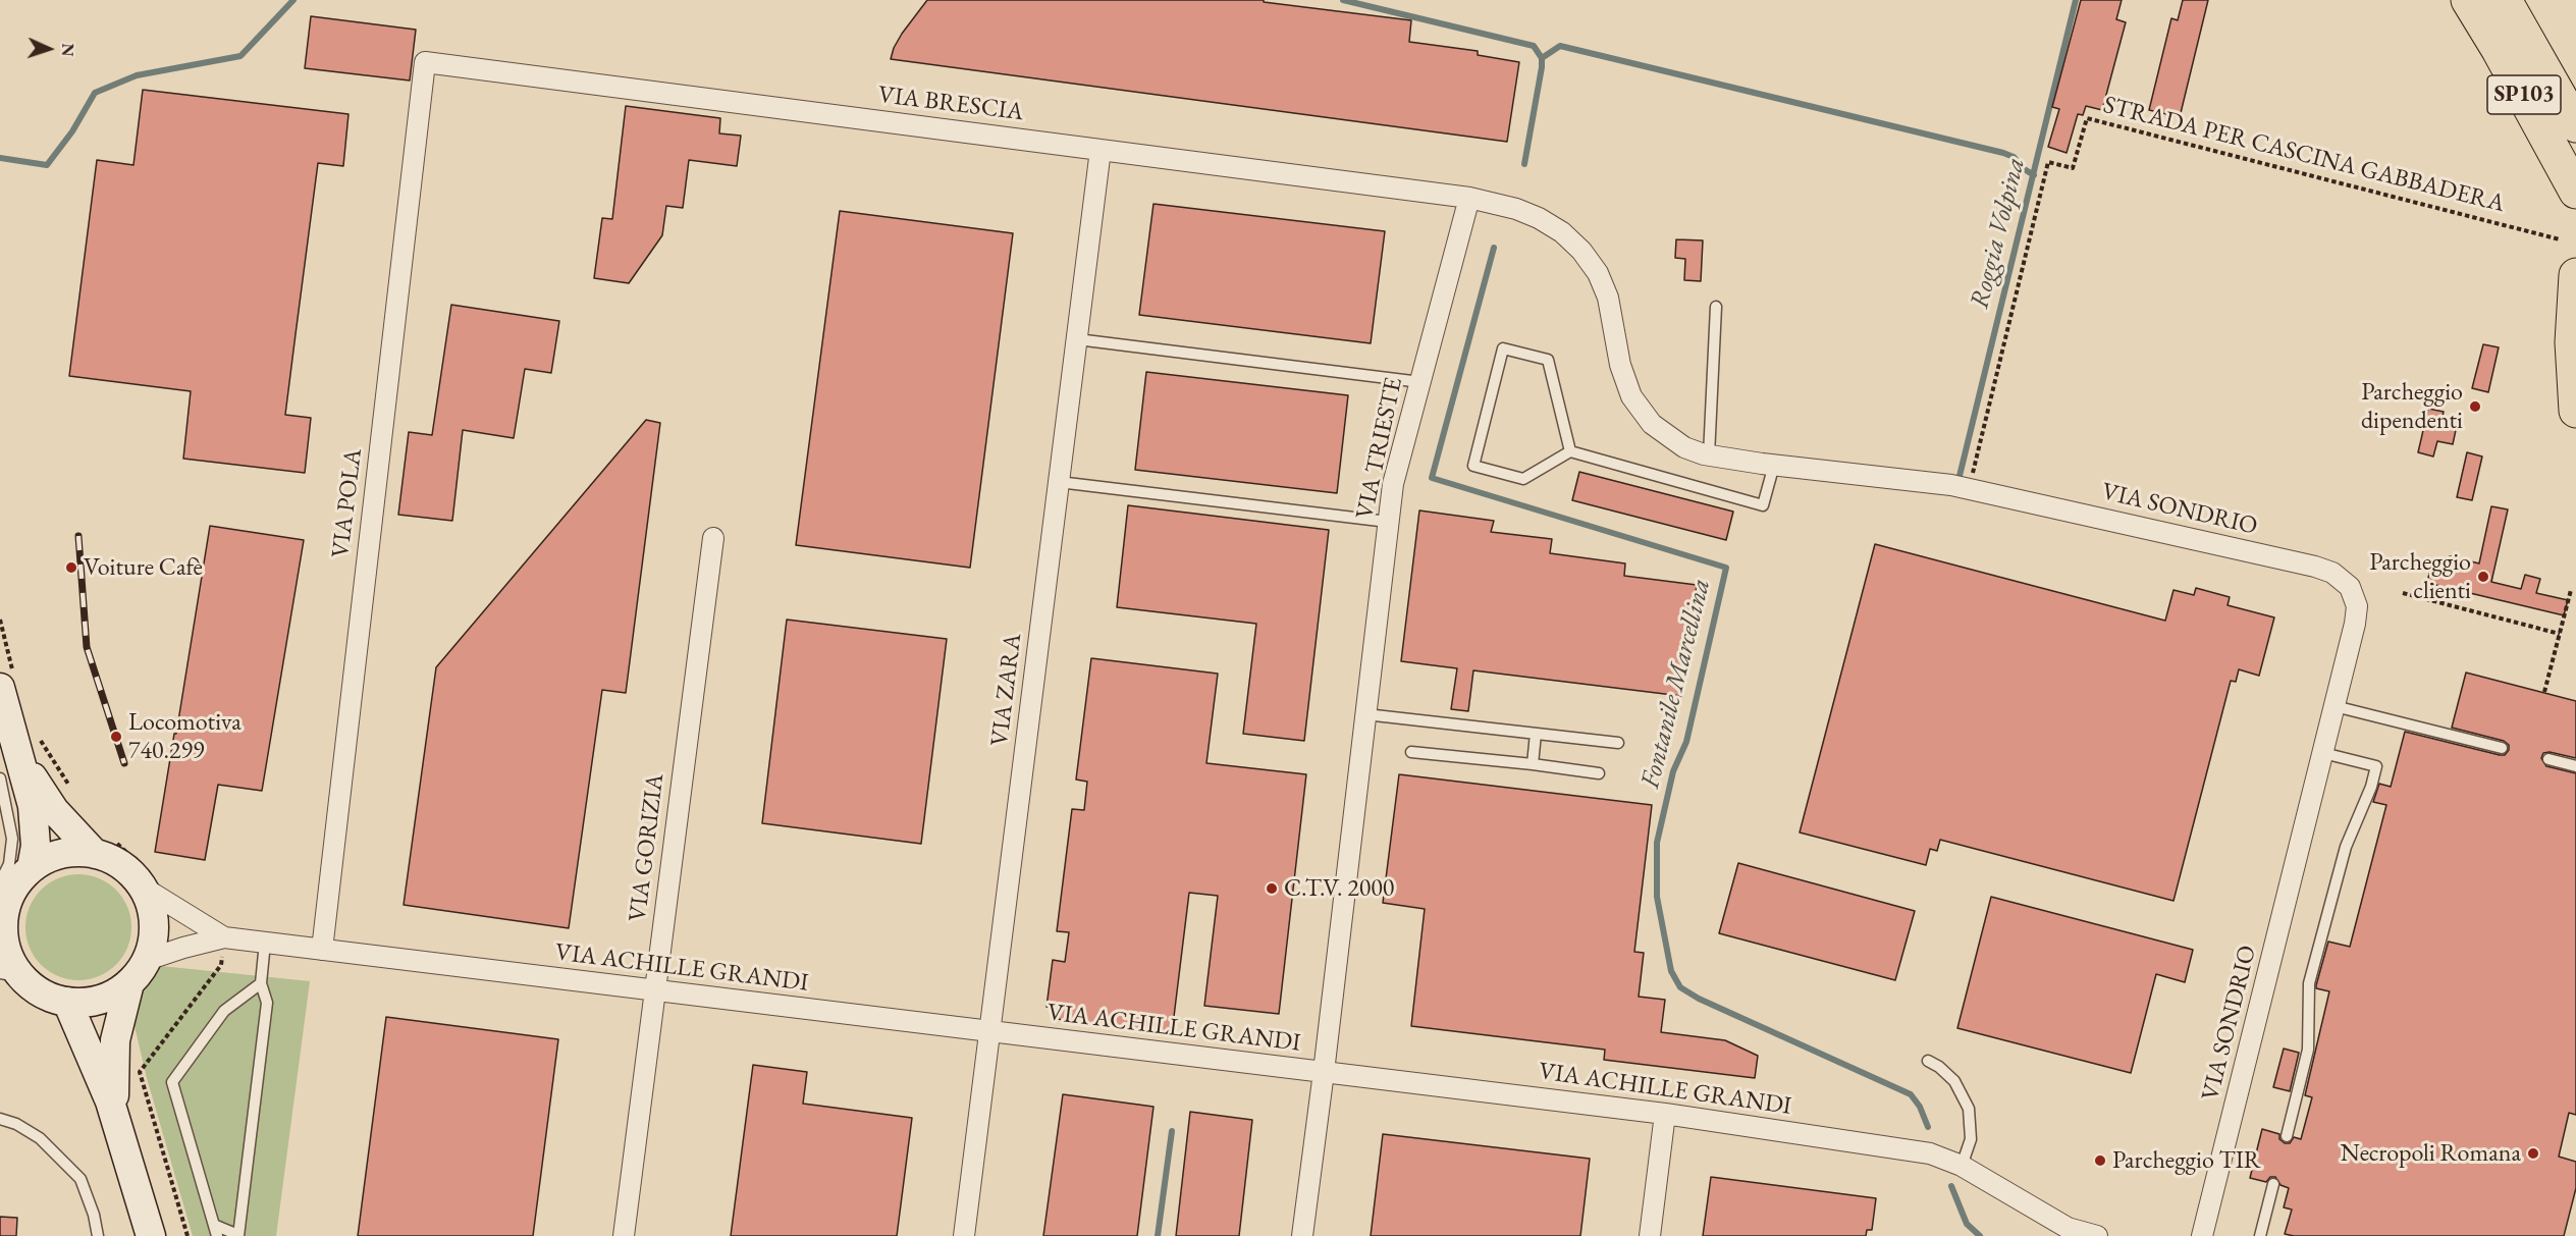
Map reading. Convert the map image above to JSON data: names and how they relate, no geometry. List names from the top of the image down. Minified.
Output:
{"streets":{"highway":["SP103"],"street":["VIA BRESCIA","VIA TRIESTE","VIA POLA","VIA SONDRIO","VIA ZARA","VIA GORIZIA","VIA ACHILLE GRANDI"],"path":["STRADA PER CASCINA GABBADERA"]},"crossings":[["VIA BRESCIA","VIA TRIESTE"],["VIA BRESCIA","VIA POLA"],["VIA BRESCIA","VIA SONDRIO"],["VIA BRESCIA","VIA ZARA"],["STRADA PER CASCINA GABBADERA","VIA SONDRIO"],["VIA TRIESTE","VIA SONDRIO"],["VIA TRIESTE","VIA ACHILLE GRANDI"],["VIA POLA","VIA ACHILLE GRANDI"],["VIA ZARA","VIA ACHILLE GRANDI"],["VIA GORIZIA","VIA ACHILLE GRANDI"]],"water":["Roggia Volpina","Fontanile Marcellina"],"places":["Parcheggio dipendenti","Voiture Cafè","Parcheggio clienti","Locomotiva 740.299","C.T.V. 2000","Necropoli Romana","Parcheggio TIR"],"north":"right"}
